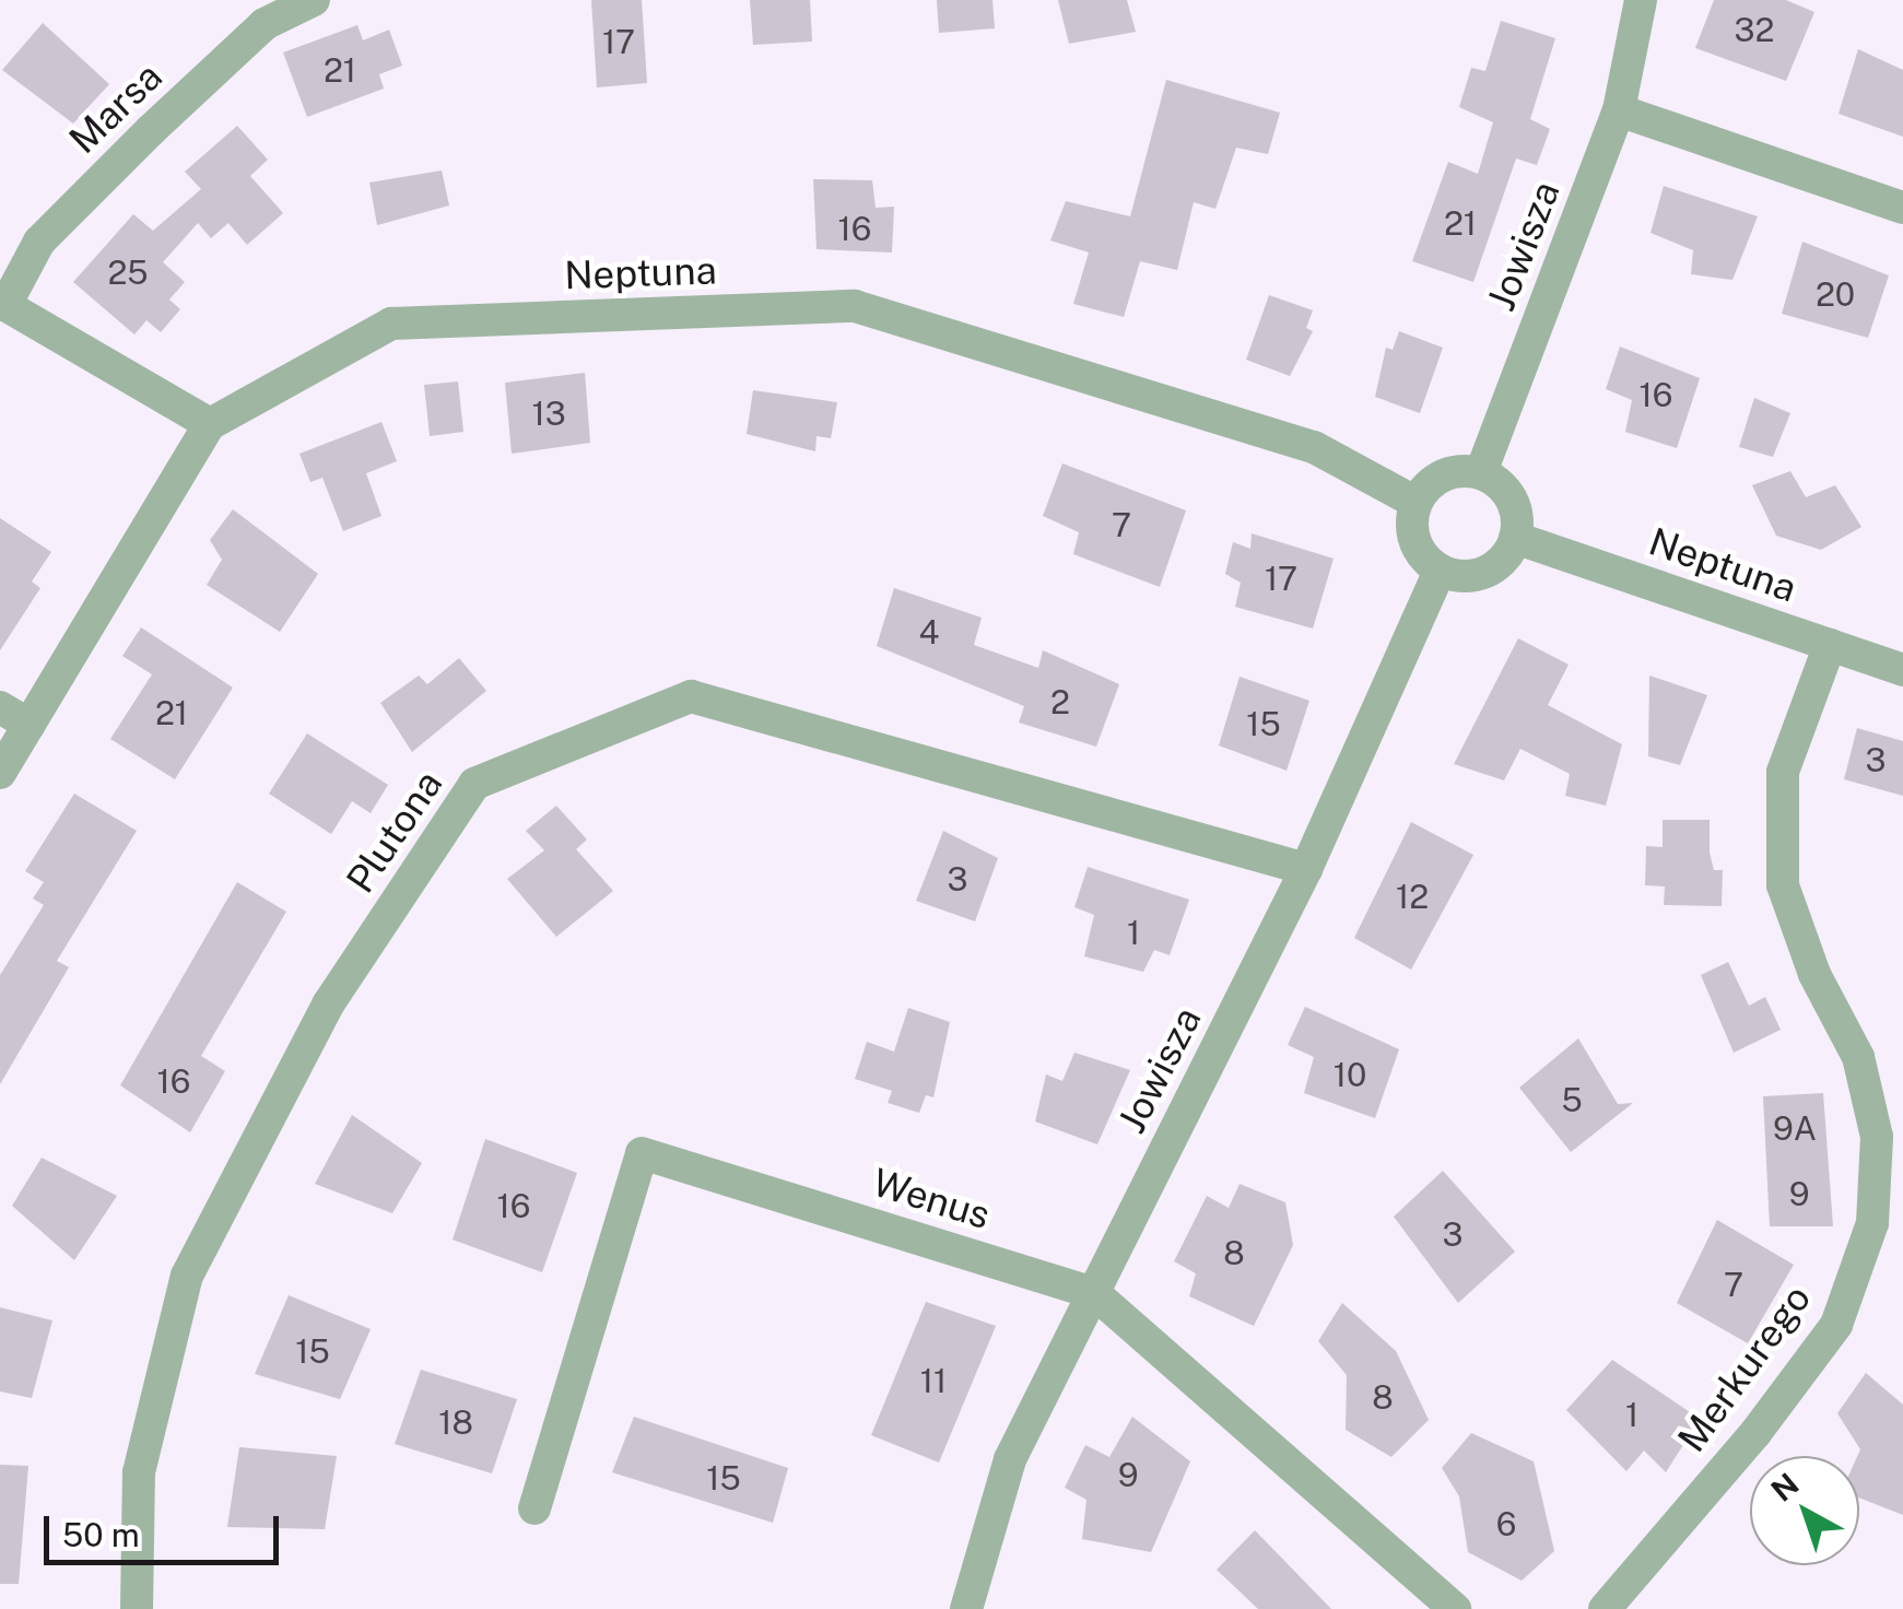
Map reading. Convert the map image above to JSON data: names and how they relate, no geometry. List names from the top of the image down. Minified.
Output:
{"streets":{"street":["Marsa","Jowisza","Neptuna","Plutona","Wenus","Merkurego"]},"crossings":[["Marsa","Neptuna"],["Jowisza","Neptuna"],["Jowisza","Plutona"],["Jowisza","Wenus"],["Neptuna","Merkurego"]],"house_numbers":["32","17","21","21","16","25","20","16","13","7","17","4","2","21","15","3","3","12","1","10","16","5","9A","9","16","3","8","7","15","11","8","1","18","9","15","6"],"scale_bar":"50 m","north":"top left"}
